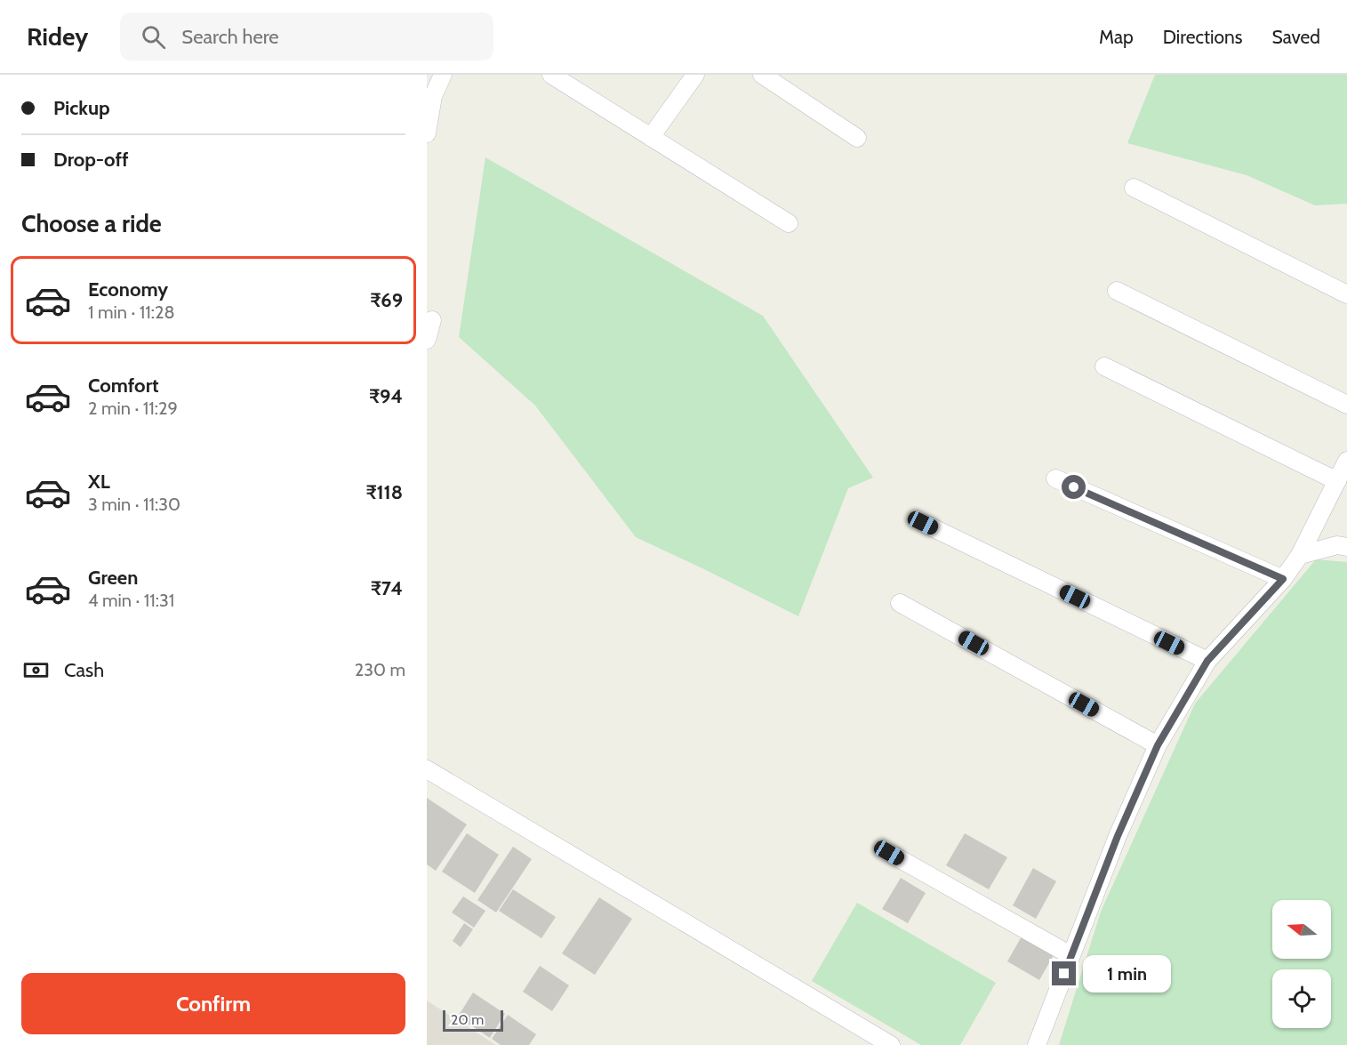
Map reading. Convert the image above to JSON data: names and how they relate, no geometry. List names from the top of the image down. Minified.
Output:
{"scale_bar":"20 m","north":"left","page":{"header":"Ridey","search":"Search here","nav":["Map","Directions","Saved"],"banner":["Pickup","Drop-off"],"heading":"Choose a ride","list":[{"name":"Economy","note":"1 min · 11:28","value":"₹69"},{"name":"Comfort","note":"2 min · 11:29","value":"₹94"},{"name":"XL","note":"3 min · 11:30","value":"₹118"},{"name":"Green","note":"4 min · 11:31","value":"₹74"}],"pay":["Cash","230 m"],"bubble":"1 min","buttons":"Confirm","scale":"20 m"}}
